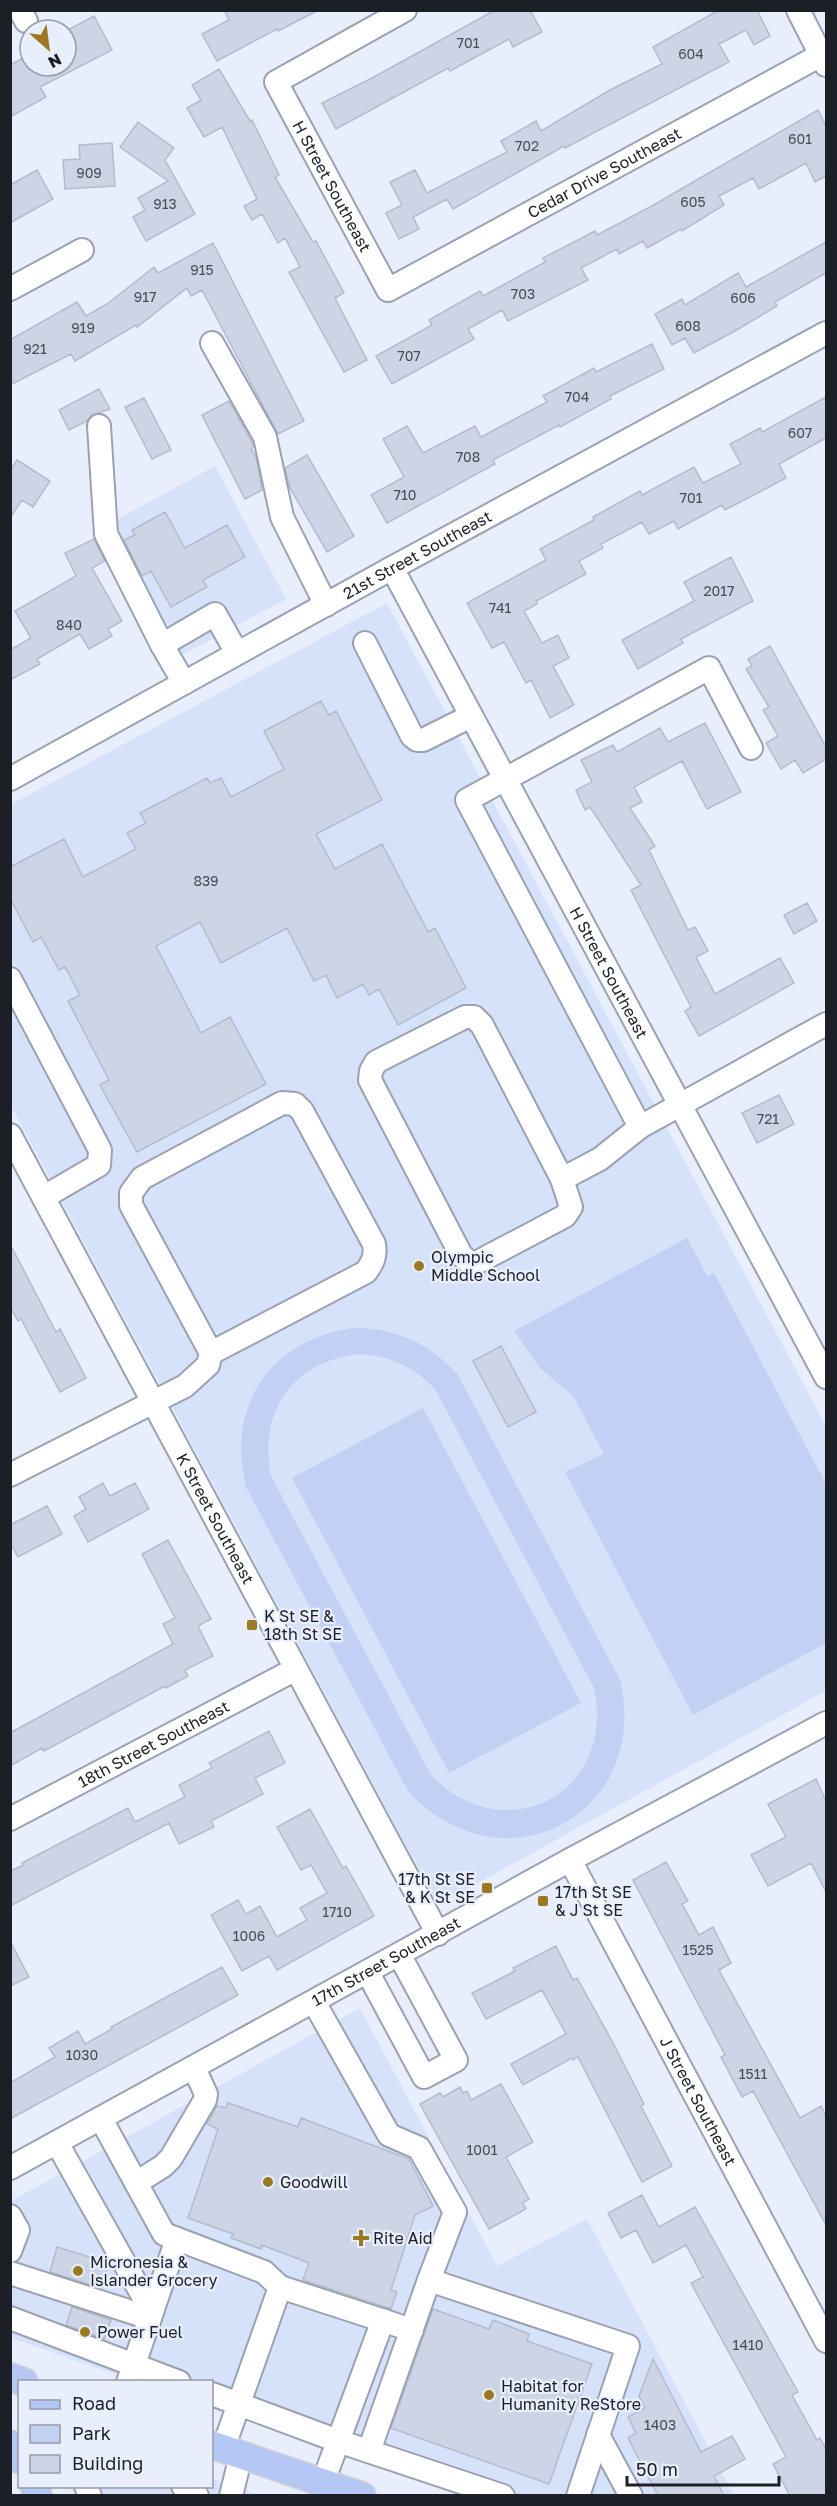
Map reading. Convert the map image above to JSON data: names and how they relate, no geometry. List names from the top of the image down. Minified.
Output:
{"streets":{"street":["Cedar Drive Southeast","H Street Southeast","21st Street Southeast","K Street Southeast","18th Street Southeast","17th Street Southeast","J Street Southeast"]},"crossings":[["Cedar Drive Southeast","H Street Southeast"],["H Street Southeast","21st Street Southeast"],["K Street Southeast","18th Street Southeast"],["K Street Southeast","17th Street Southeast"],["17th Street Southeast","J Street Southeast"]],"places":{"other":["Olympic Middle School","Goodwill","Micronesia & Islander Grocery","Power Fuel","Habitat for Humanity ReStore"],"transit":["K St SE & 18th St SE","17th St SE & K St SE","17th St SE & J St SE"],"health":["Rite Aid"]},"house_numbers":["701","604","601","702","909","605","913","915","703","917","606","608","919","921","707","704","607","708","710","701","2017","741","840","839","721","1710","1006","1525","1030","1511","1001","1410","1403"],"legend":["Road","Park","Building"],"scale_bar":"50 m","north":"bottom right"}
